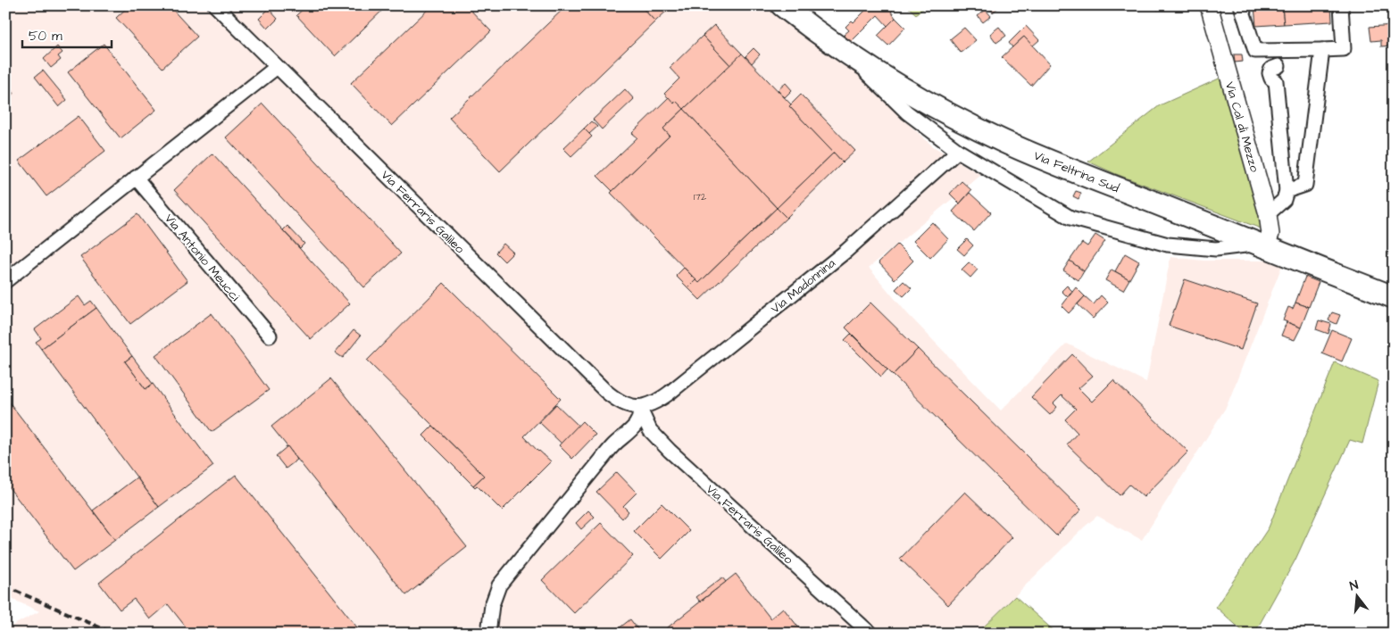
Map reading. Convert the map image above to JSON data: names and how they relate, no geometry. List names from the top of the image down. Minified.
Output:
{"streets":{"main road":["Via Feltrina Sud"],"street":["Via Cal di Mezzo","Via Ferraris Galileo","Via Antonio Meucci","Via Madonnina"]},"crossings":[["Via Cal di Mezzo","Via Feltrina Sud"],["Via Ferraris Galileo","Via Madonnina"]],"house_numbers":["172"],"scale_bar":"50 m","north":"top"}
